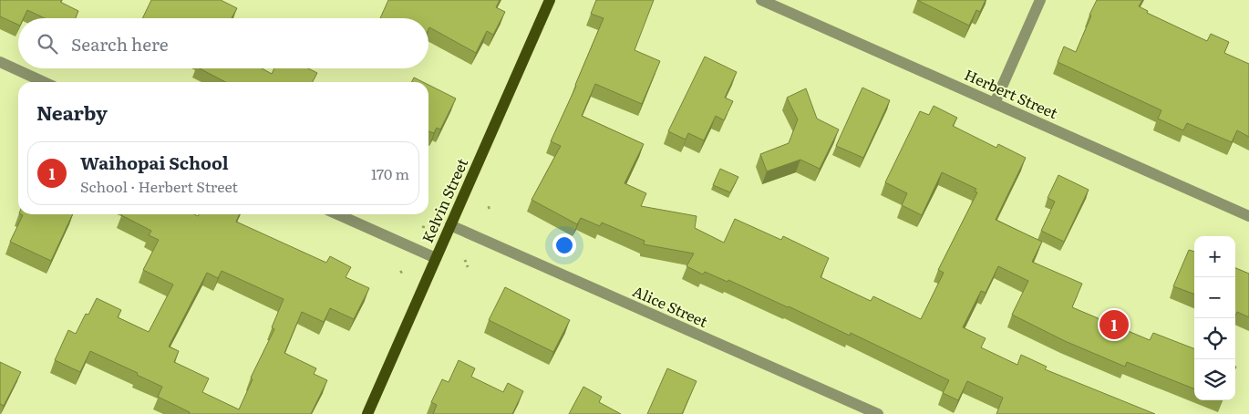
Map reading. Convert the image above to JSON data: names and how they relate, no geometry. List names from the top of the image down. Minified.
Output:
{"streets":{"main road":["Kelvin Street"],"street":["Herbert Street","Alice Street"]},"crossings":[["Kelvin Street","Alice Street"]],"page":{"search":"Search here","heading":"Nearby","list":[{"mark":"1","name":"Waihopai School","note":"School · Herbert Street","value":"170 m"}],"map_buttons":["+","−"],"pins":"1"}}
